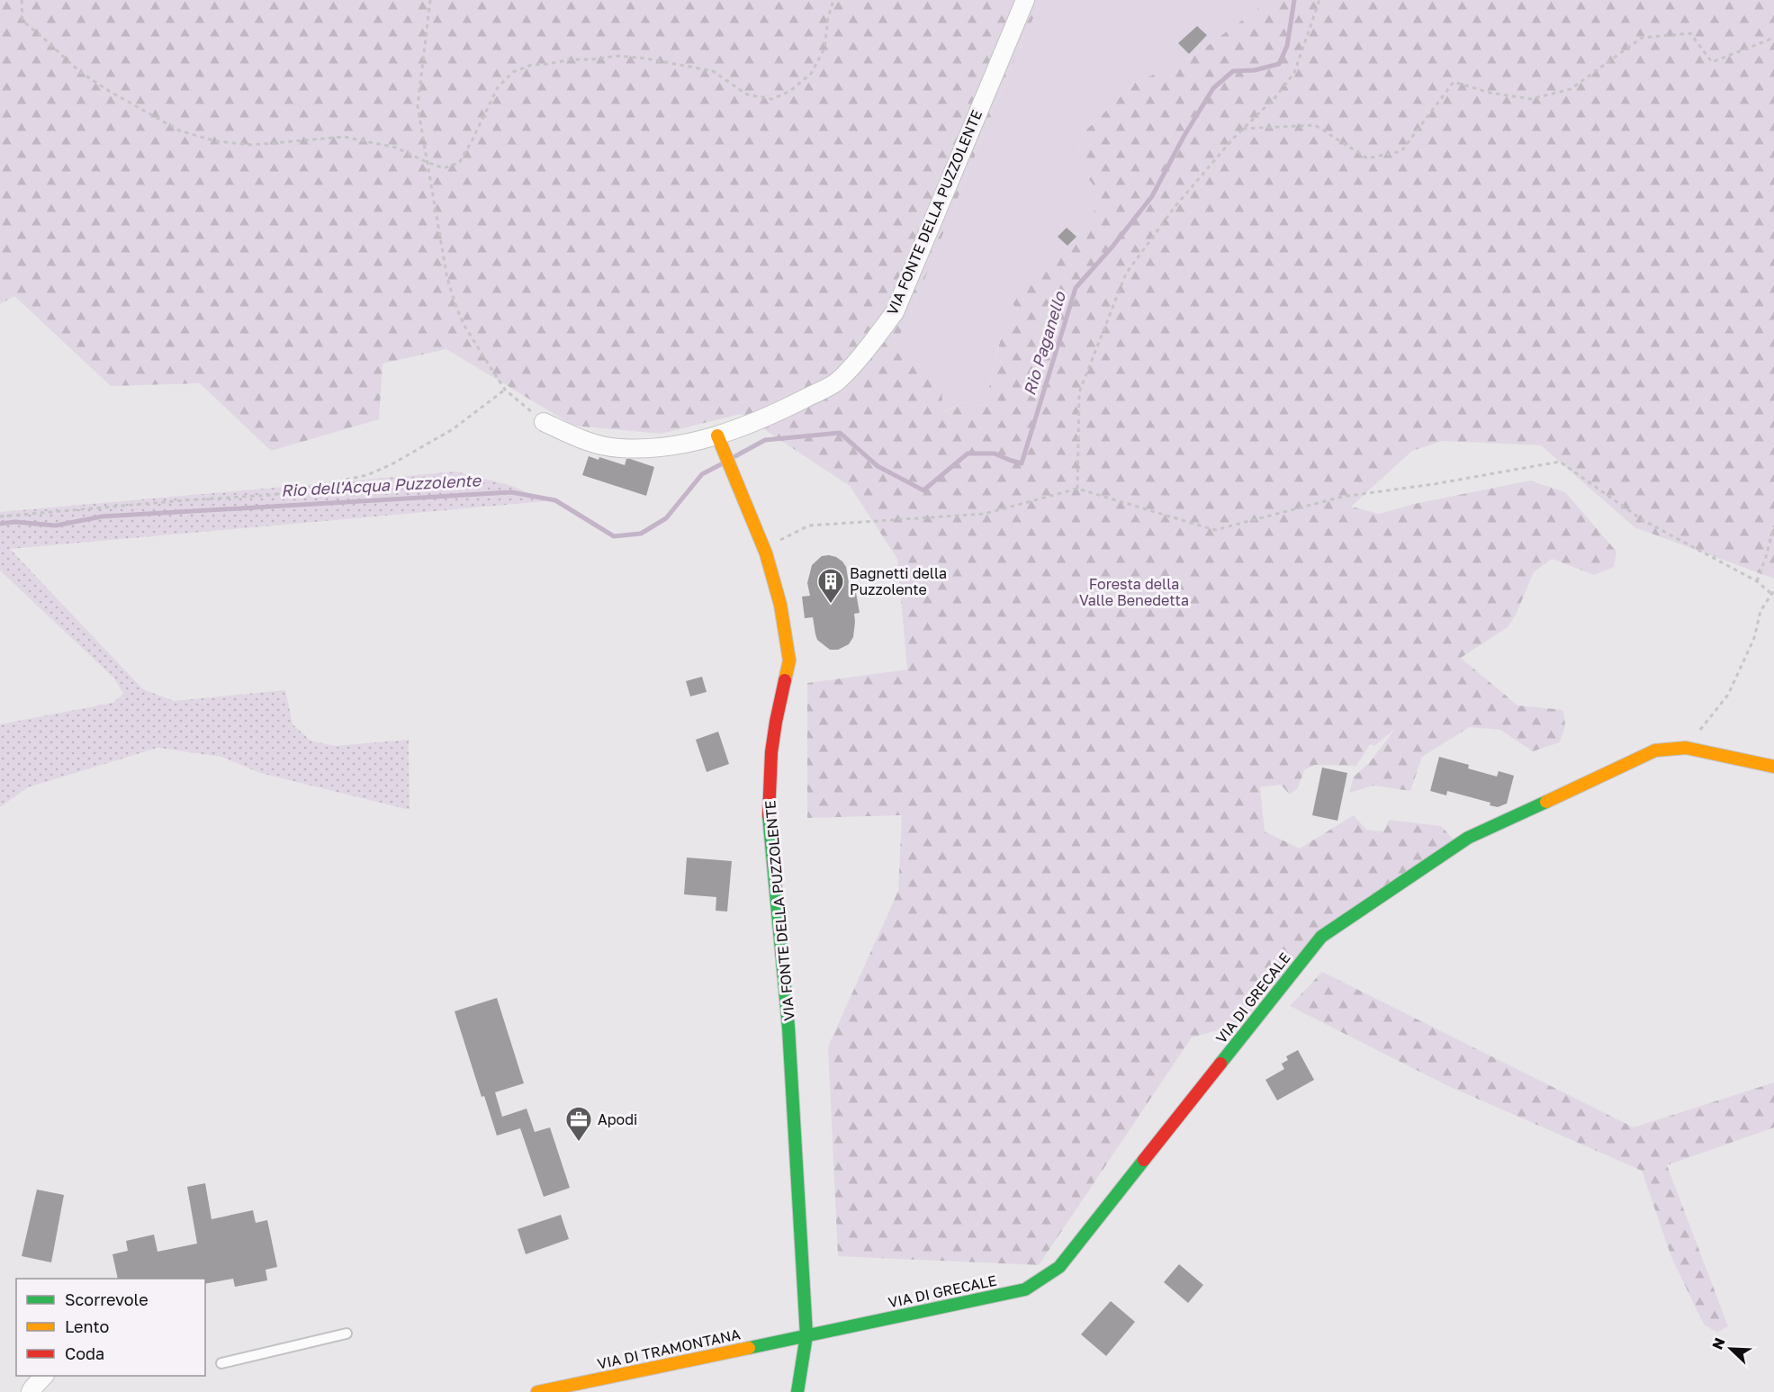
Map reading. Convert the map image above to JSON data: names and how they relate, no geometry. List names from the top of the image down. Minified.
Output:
{"streets":{"street":["VIA FONTE DELLA PUZZOLENTE","VIA DI GRECALE","VIA DI TRAMONTANA"]},"crossings":[["VIA FONTE DELLA PUZZOLENTE","VIA DI GRECALE"],["VIA FONTE DELLA PUZZOLENTE","VIA DI TRAMONTANA"],["VIA DI GRECALE","VIA DI TRAMONTANA"]],"water":["Rio Paganello","Rio dell'Acqua Puzzolente"],"parks":["Foresta della Valle Benedetta"],"places":{"building":["Bagnetti della Puzzolente"],"office":["Apodi"]},"legend":["Scorrevole","Lento","Coda"],"north":"top left"}
